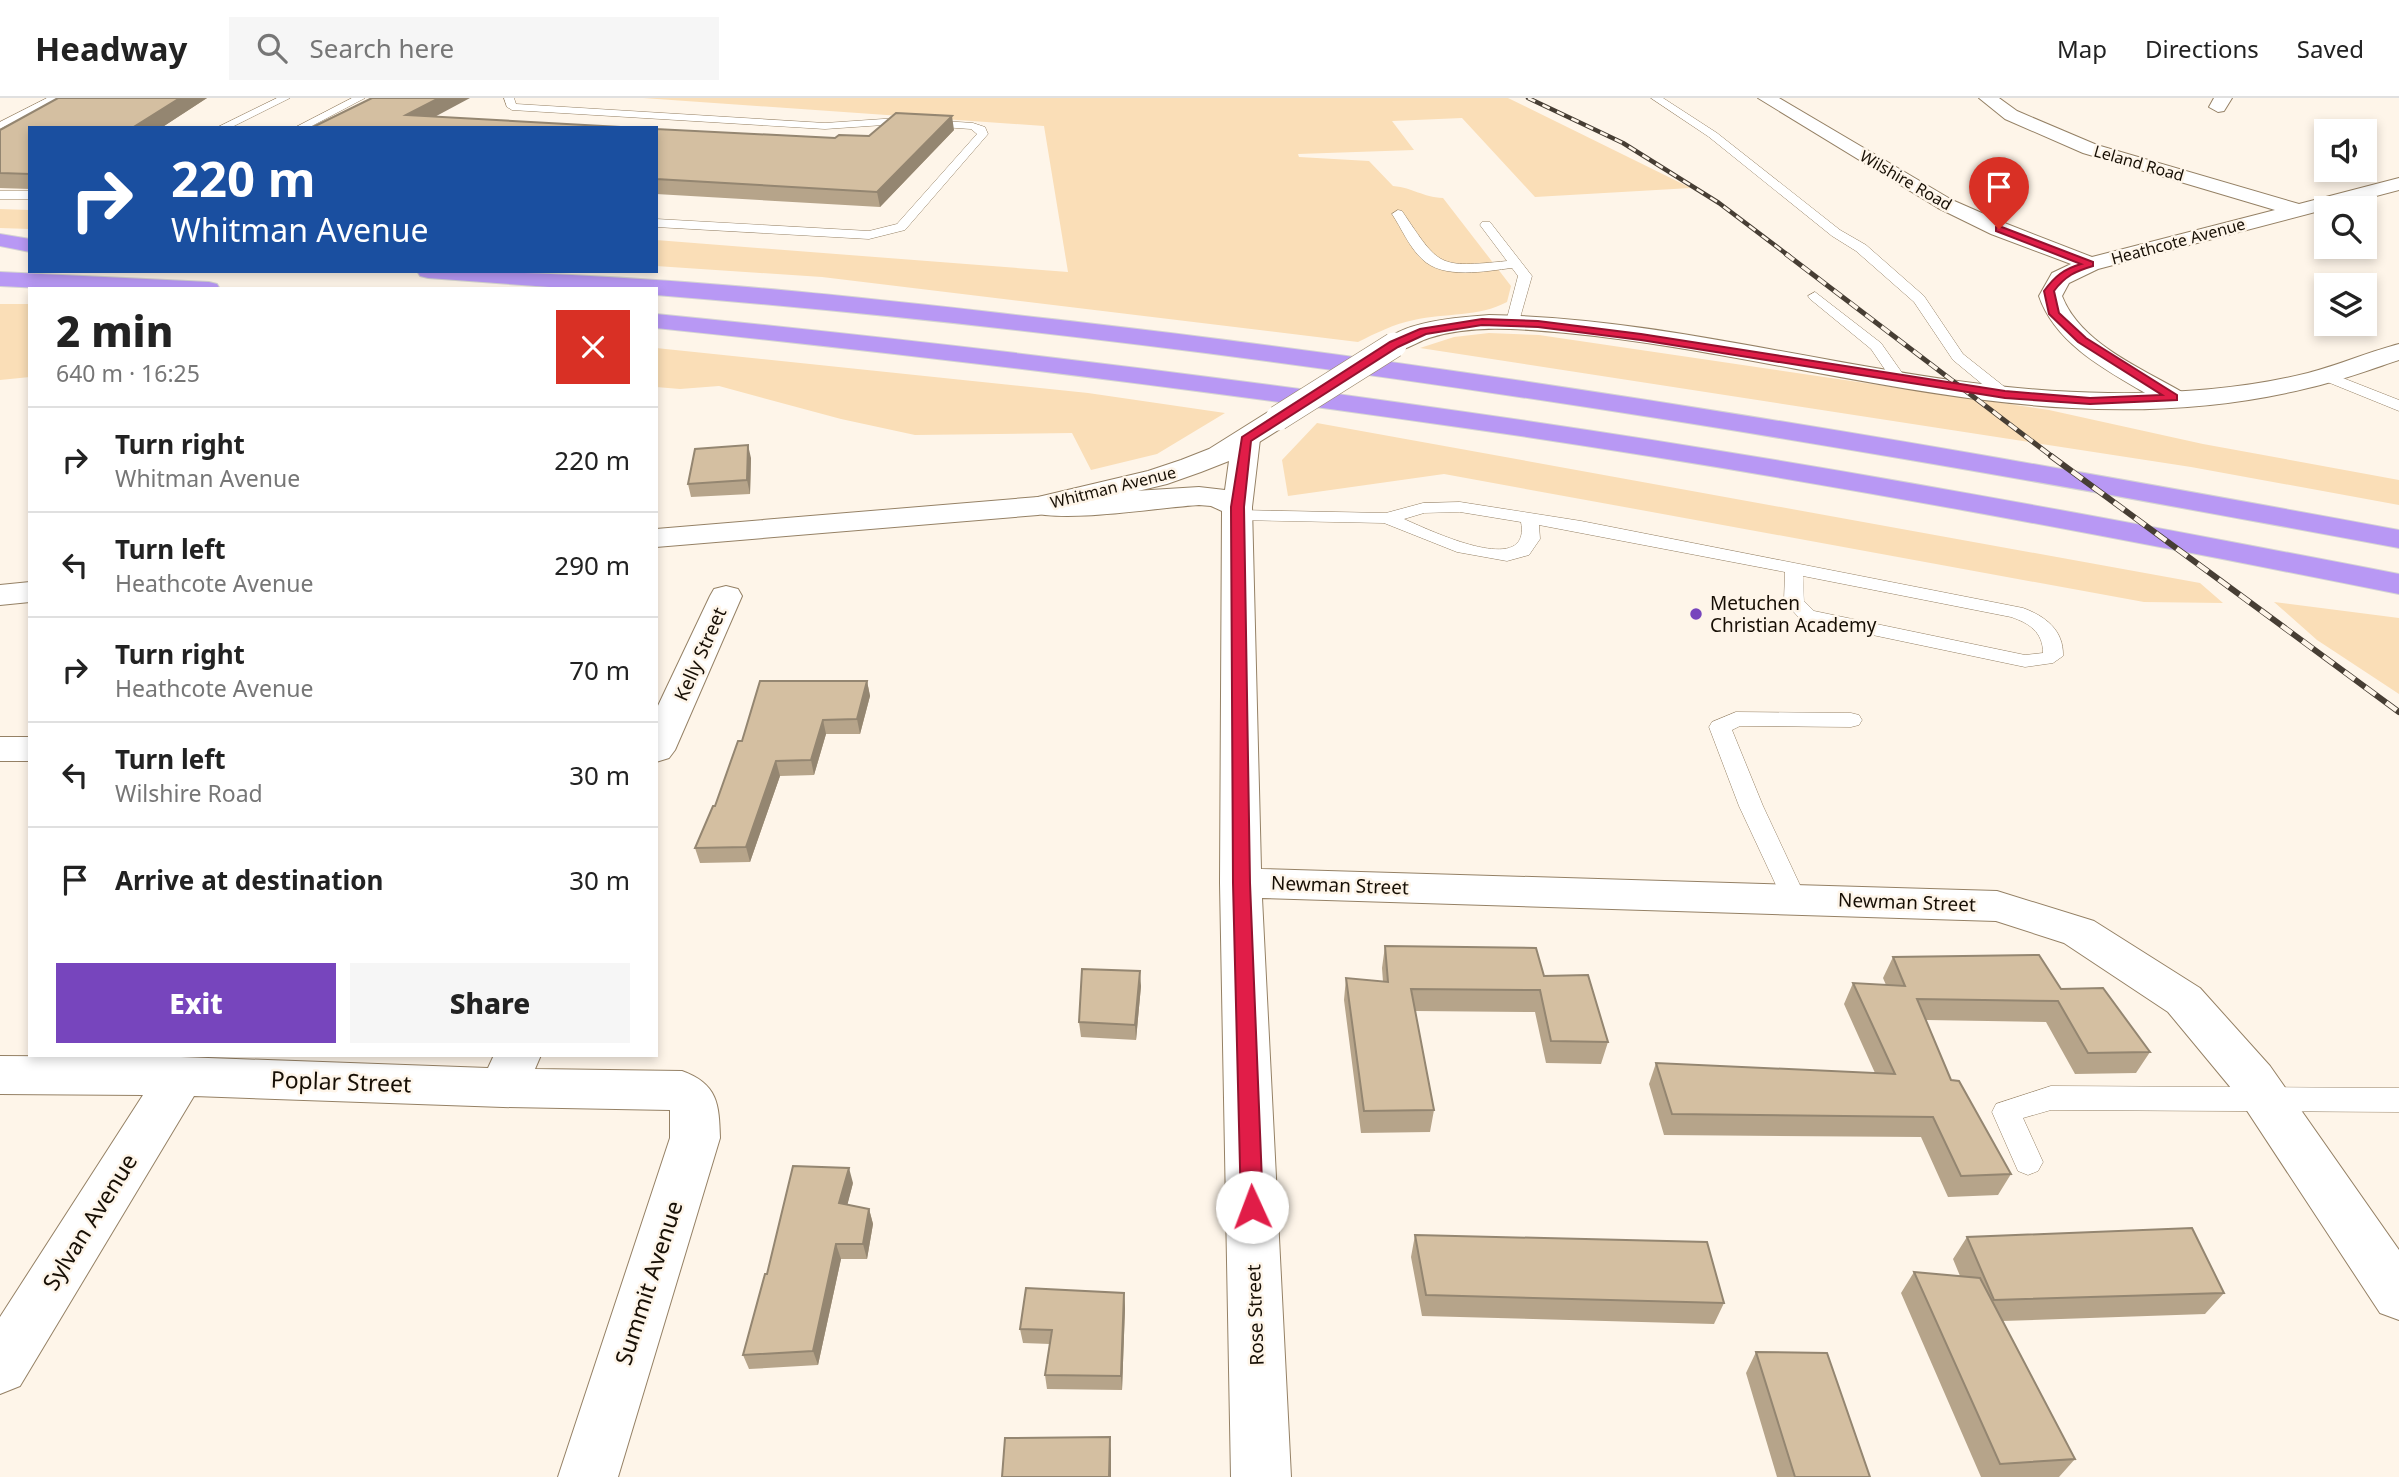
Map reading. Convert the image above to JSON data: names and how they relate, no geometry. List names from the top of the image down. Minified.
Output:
{"streets":{"street":["Leland Road","Wilshire Road","Heathcote Avenue","Whitman Avenue","Kelly Street","Newman Street","Poplar Street","Sylvan Avenue","Summit Avenue","Rose Street"]},"crossings":[["Leland Road","Heathcote Avenue"],["Wilshire Road","Heathcote Avenue"],["Heathcote Avenue","Whitman Avenue"],["Whitman Avenue","Rose Street"],["Newman Street","Rose Street"],["Poplar Street","Sylvan Avenue"],["Poplar Street","Summit Avenue"]],"places":["Metuchen Christian Academy"],"page":{"header":"Headway","search":"Search here","nav":["Map","Directions","Saved"],"turn":["220 m","Whitman Avenue"],"heading":["2 min","640 m · 16:25"],"list":[{"name":"Turn right","note":"Whitman Avenue","value":"220 m"},{"name":"Turn left","note":"Heathcote Avenue","value":"290 m"},{"name":"Turn right","note":"Heathcote Avenue","value":"70 m"},{"name":"Turn left","note":"Wilshire Road","value":"30 m"},{"name":"Arrive at destination","value":"30 m"}],"buttons":["Exit","Share"]}}
